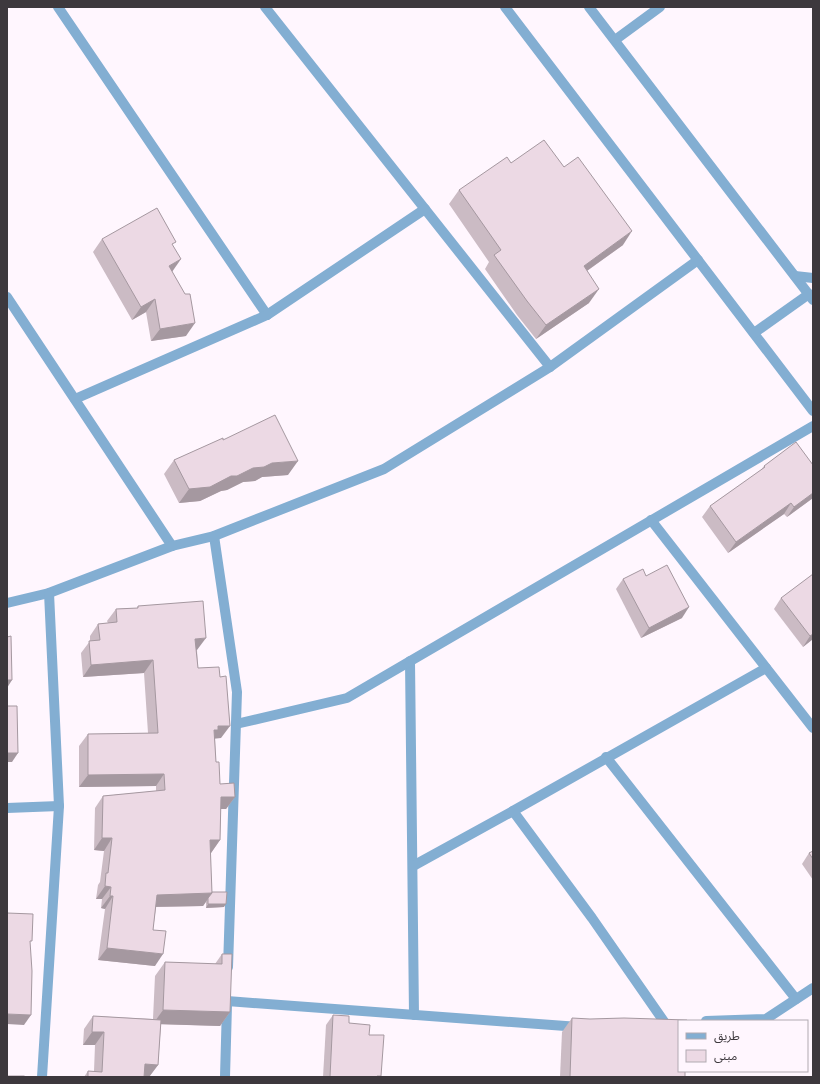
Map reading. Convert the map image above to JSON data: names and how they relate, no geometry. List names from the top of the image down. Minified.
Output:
{"legend":["طريق","مبنى"]}
